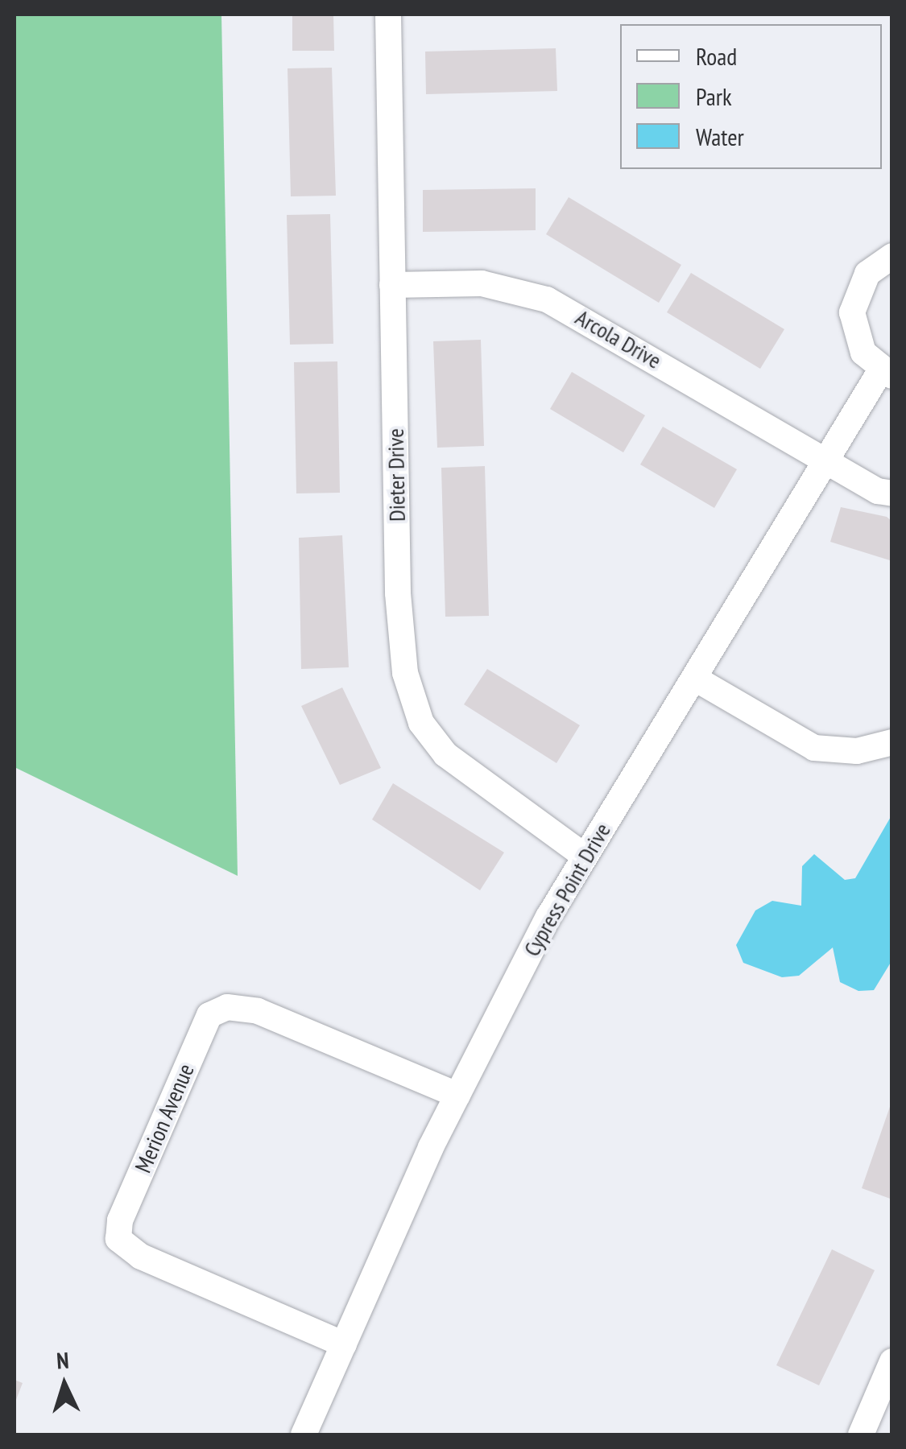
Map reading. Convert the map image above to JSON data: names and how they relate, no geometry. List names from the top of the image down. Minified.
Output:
{"streets":{"street":["Arcola Drive","Dieter Drive","Cypress Point Drive","Merion Avenue"]},"crossings":[["Arcola Drive","Dieter Drive"],["Arcola Drive","Cypress Point Drive"],["Dieter Drive","Cypress Point Drive"],["Cypress Point Drive","Merion Avenue"]],"legend":["Road","Park","Water"],"north":"top"}
